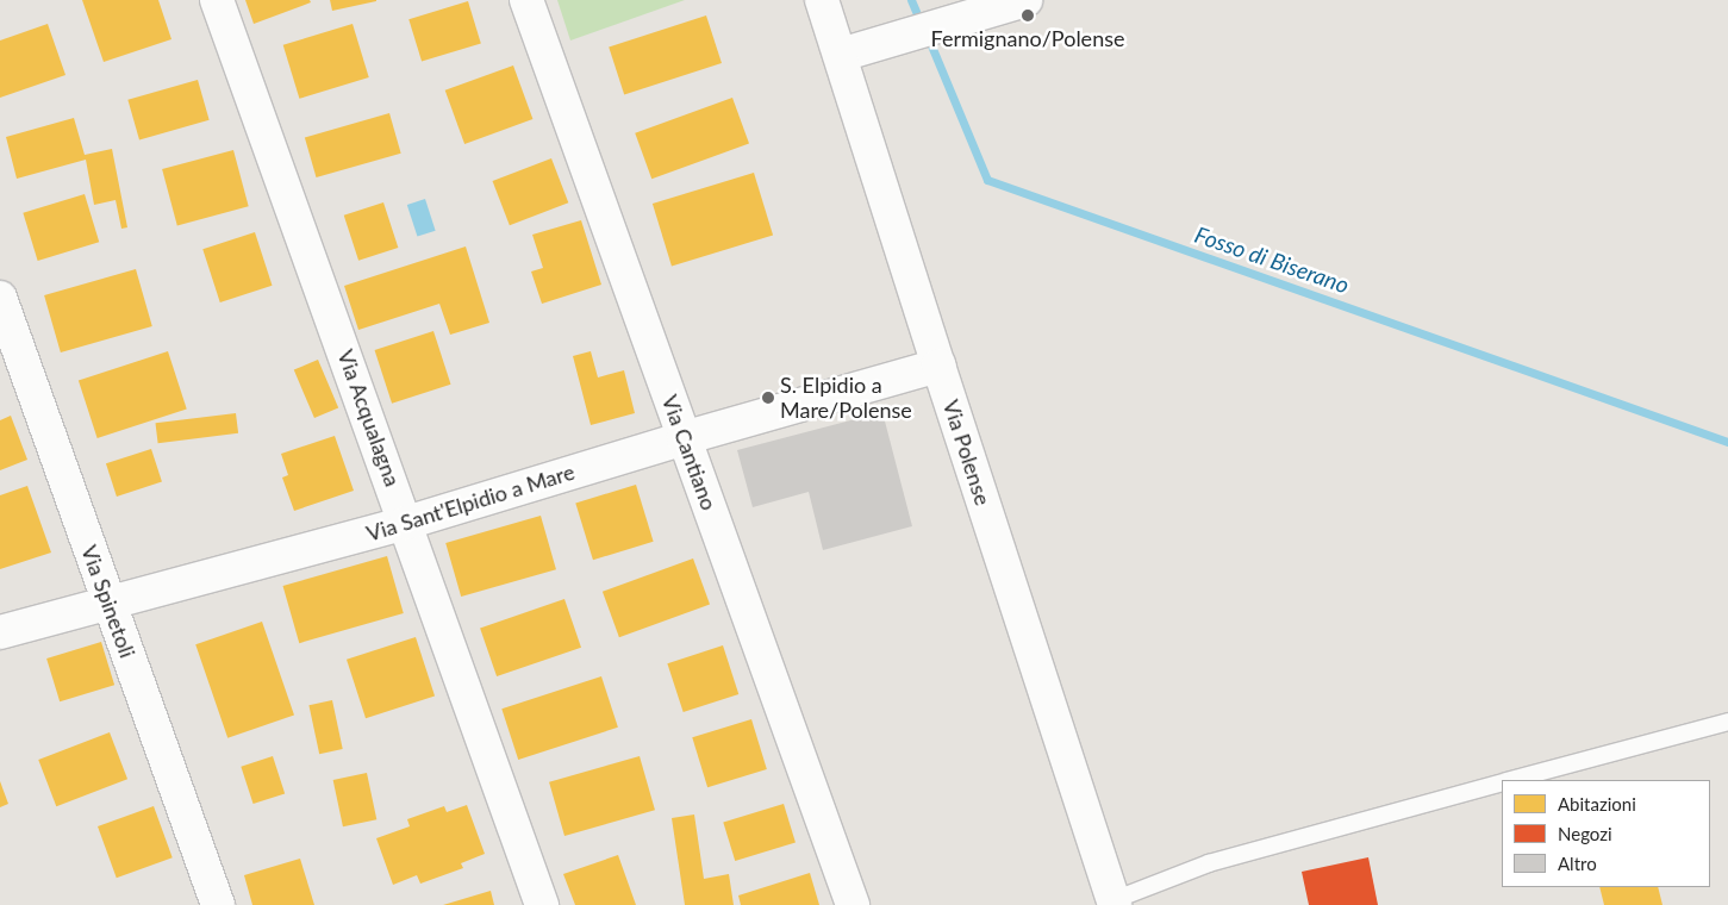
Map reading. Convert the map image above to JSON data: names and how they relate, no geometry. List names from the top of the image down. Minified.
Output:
{"streets":{"street":["Via Acqualagna","Via Cantiano","Via Polense","Via Sant'Elpidio a Mare","Via Spinetoli"]},"crossings":[["Via Acqualagna","Via Sant'Elpidio a Mare"],["Via Cantiano","Via Sant'Elpidio a Mare"],["Via Polense","Via Sant'Elpidio a Mare"],["Via Sant'Elpidio a Mare","Via Spinetoli"]],"water":["Fosso di Biserano"],"places":["Fermignano/Polense","S. Elpidio a Mare/Polense"],"legend":["Abitazioni","Negozi","Altro"]}
